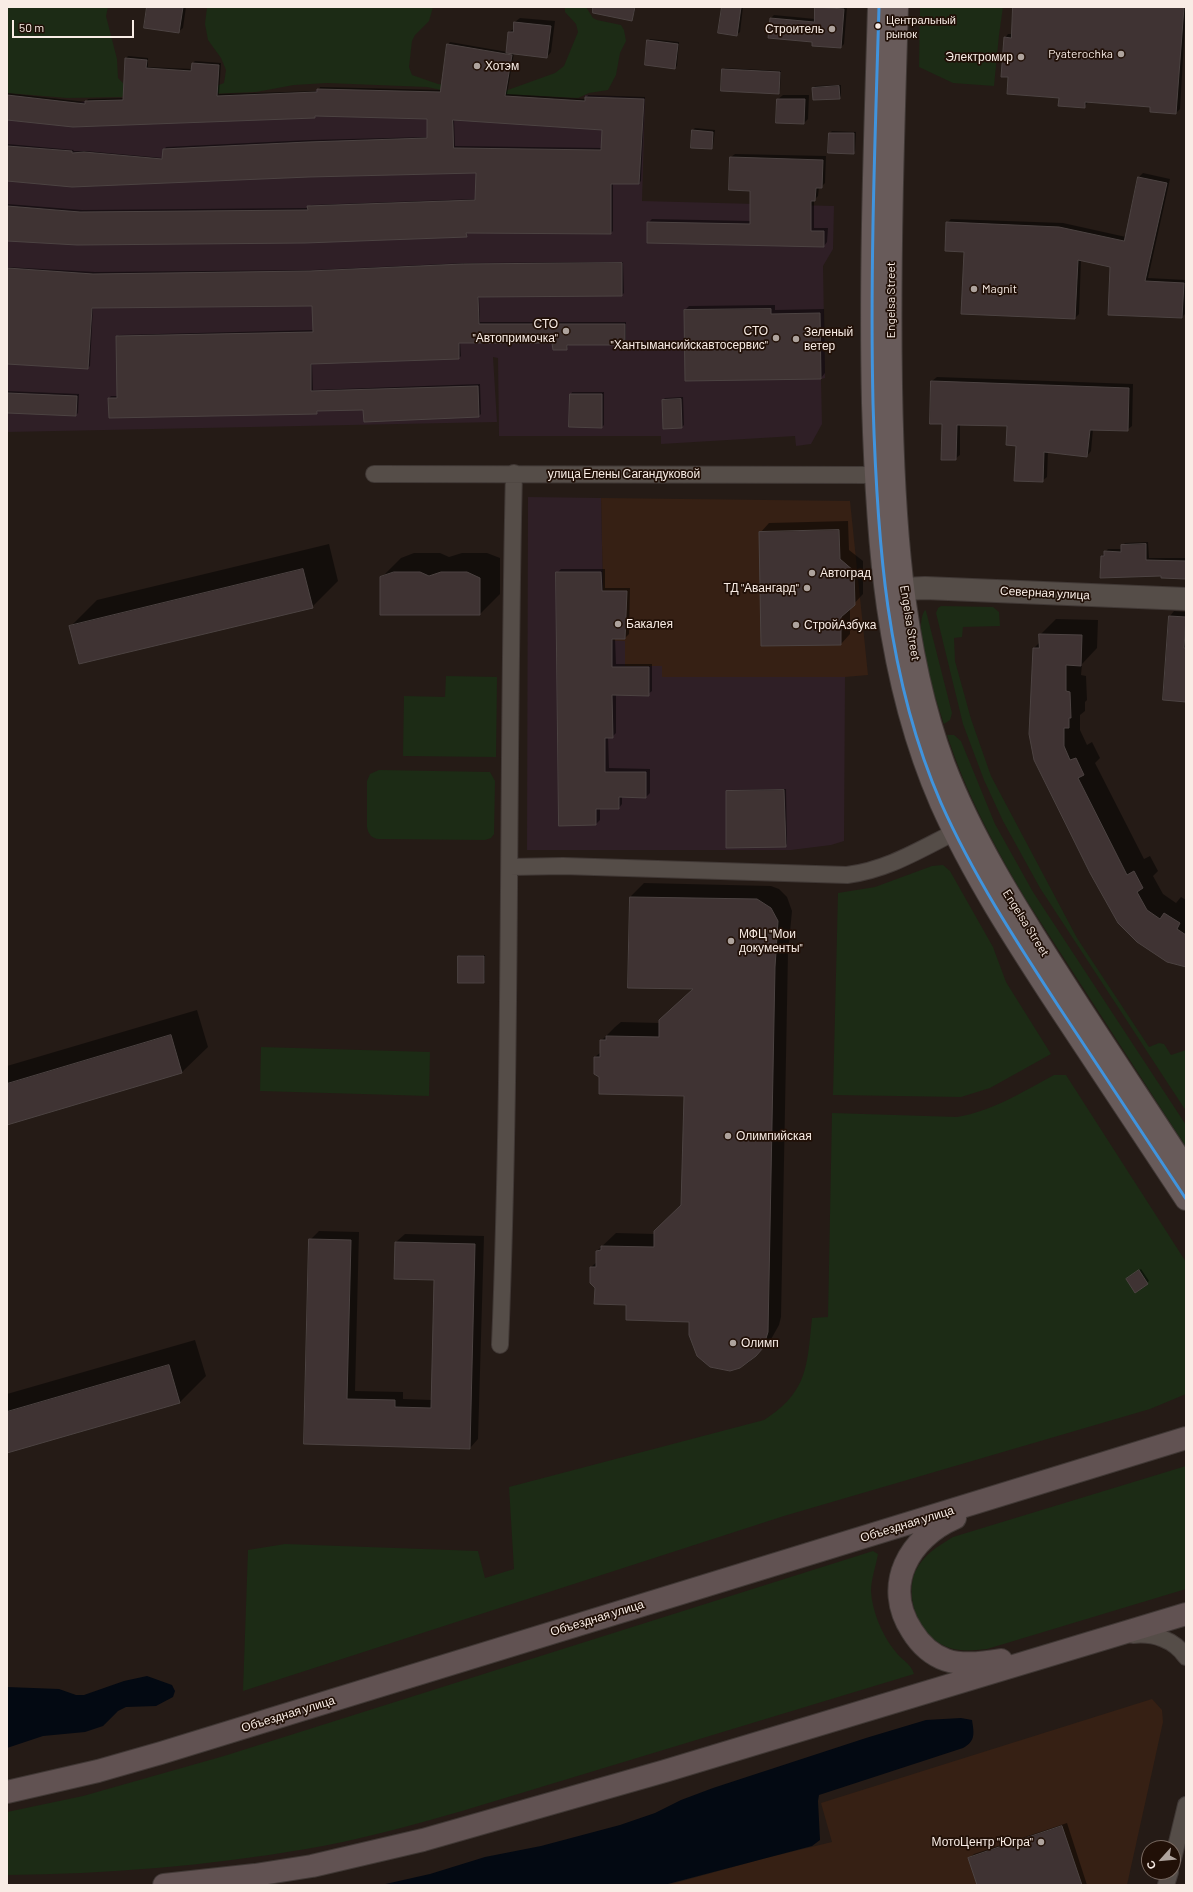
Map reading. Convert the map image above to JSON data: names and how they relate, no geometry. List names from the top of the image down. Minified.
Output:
{"streets":{"highway":["Объездная улица"],"main road":["Engelsa Street"],"street":["улица Елены Сагандуковой","Северная улица"]},"crossings":[["Engelsa Street","улица Елены Сагандуковой"],["Engelsa Street","Северная улица"]],"places":["Центральный рынок","Строитель","Pyaterochka","Электромир","Хотэм","Magnit","СТО \"Автопримочка\"","СТО \"Хантымансийскавтосервис\"","Зеленый ветер","Автоград","ТД \"Авангард\"","Бакалея","СтройАзбука","МФЦ \"Мои документы\"","Олимпийская","Олимп","МотоЦентр \"Югра\""],"scale_bar":"50 m","north":"bottom left"}
